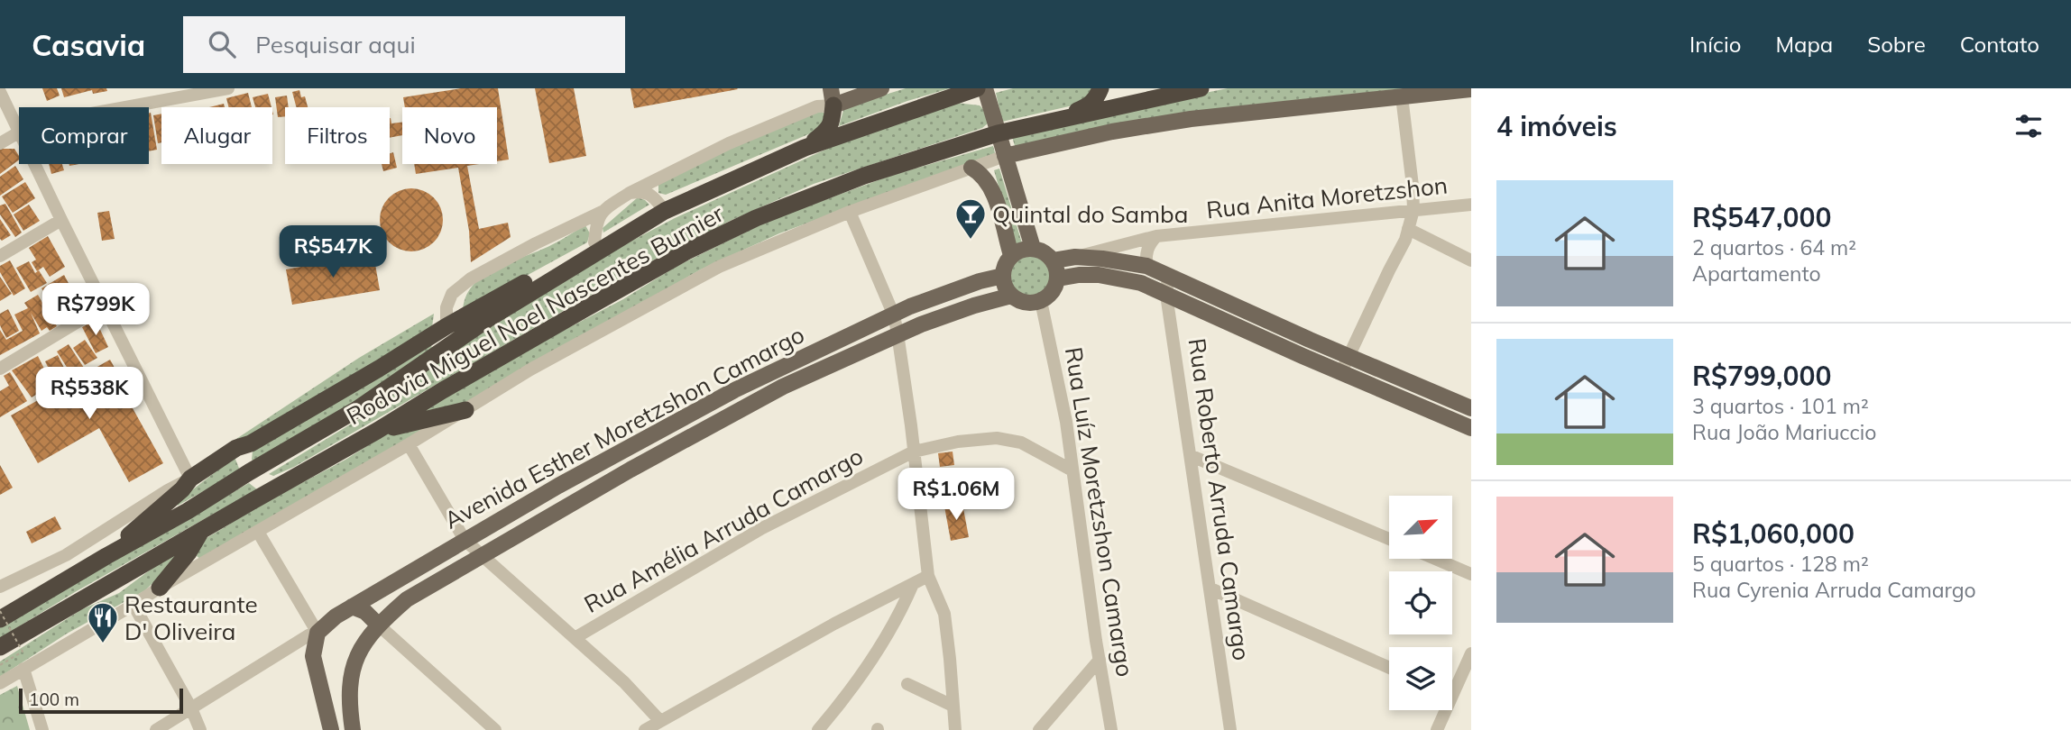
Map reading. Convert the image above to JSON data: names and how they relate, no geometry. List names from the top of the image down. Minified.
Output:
{"streets":{"highway":["Rodovia Miguel Noel Nascentes Burnier"],"main road":["Avenida Esther Moretzshon Camargo"],"street":["Rua Anita Moretzshon","Rua Roberto Arruda Camargo","Rua Luíz Moretzshon Camargo","Rua Amélia Arruda Camargo"]},"crossings":[["Avenida Esther Moretzshon Camargo","Rua Luíz Moretzshon Camargo"],["Rua Luíz Moretzshon Camargo","Rua Amélia Arruda Camargo"]],"places":{"bar":["Quintal do Samba"],"restaurant":["Restaurante D' Oliveira"]},"scale_bar":"100 m","north":"top right","page":{"header":"Casavia","search":"Pesquisar aqui","nav":["Início","Mapa","Sobre","Contato"],"heading":"4 imóveis","chip":["Comprar","Alugar","Filtros","Novo"],"list":[{"name":"R$547,000","note":"2 quartos · 64 m² · Apartamento"},{"name":"R$799,000","note":"3 quartos · 101 m² · Rua João Mariuccio"},{"name":"R$1,060,000","note":"5 quartos · 128 m² · Rua Cyrenia Arruda Camargo"}],"price":["R$547K","R$799K","R$538K","R$1.06M"],"scale":"100 m"}}
